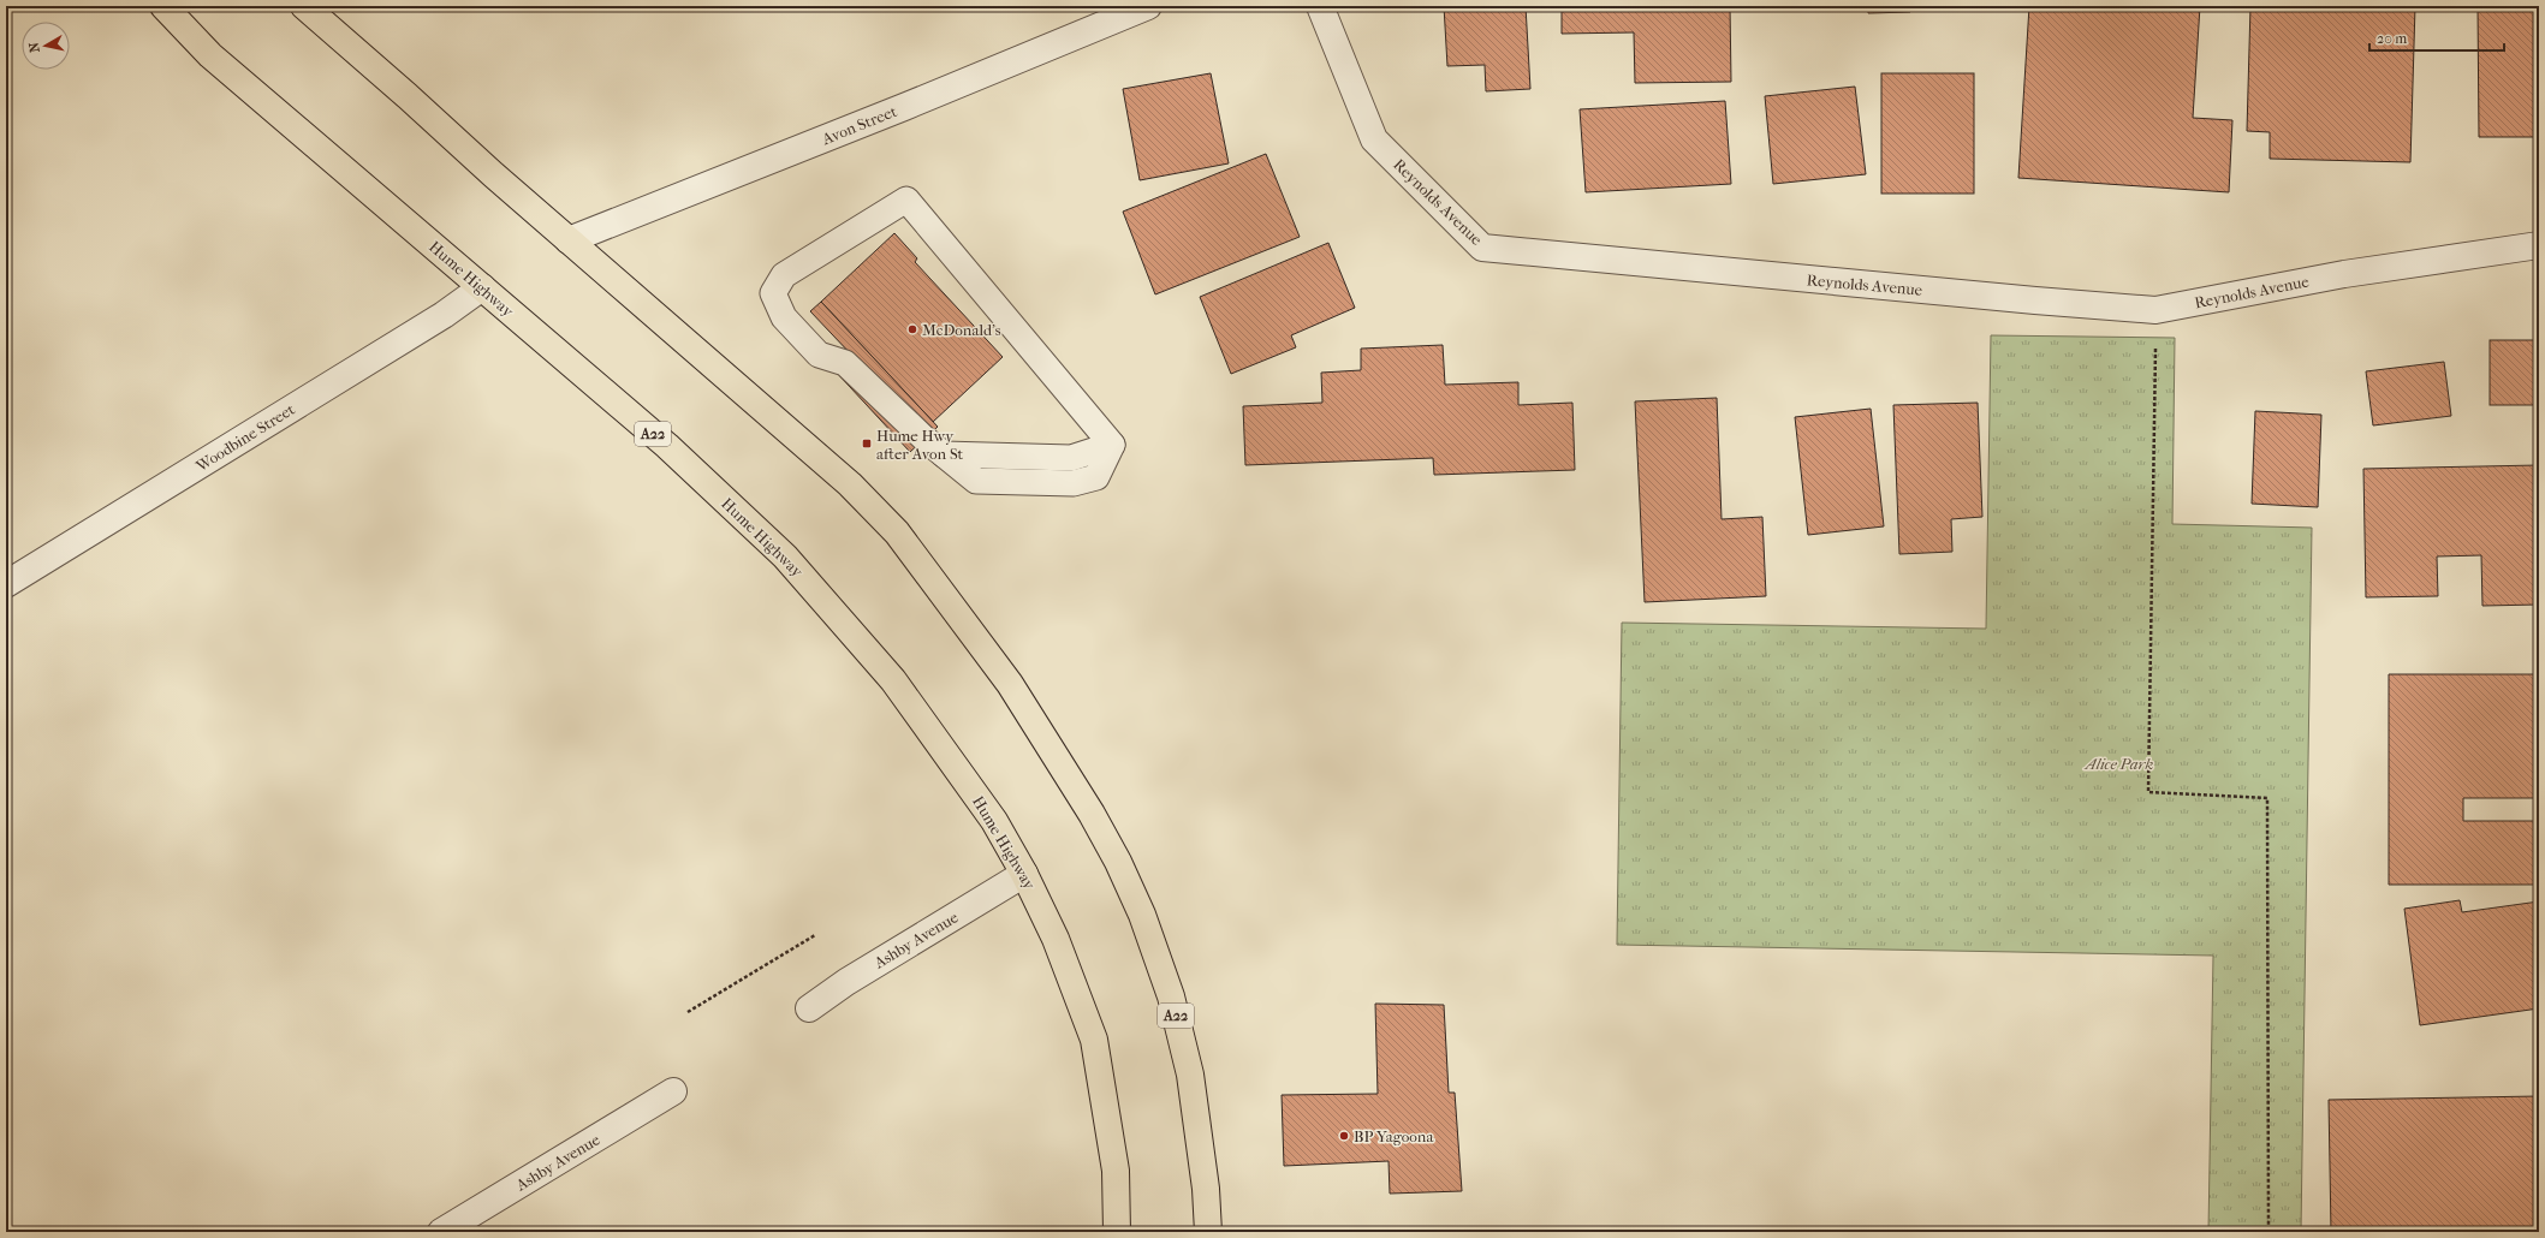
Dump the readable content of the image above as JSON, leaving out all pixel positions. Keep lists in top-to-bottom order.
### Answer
{
  "streets": {
    "highway": ["Hume Highway", "A22"],
    "street": [
      "Avon Street",
      "Reynolds Avenue",
      "Woodbine Street",
      "Ashby Avenue"
    ]
  },
  "crossings": [
    ["Avon Street", "A22"],
    ["Hume Highway", "Woodbine Street"],
    ["Hume Highway", "Ashby Avenue"]
  ],
  "parks": ["Alice Park"],
  "places": {
    "other": ["McDonald's", "BP Yagoona"],
    "transit": ["Hume Hwy after Avon St"]
  },
  "scale_bar": "20 m",
  "north": "left"
}
